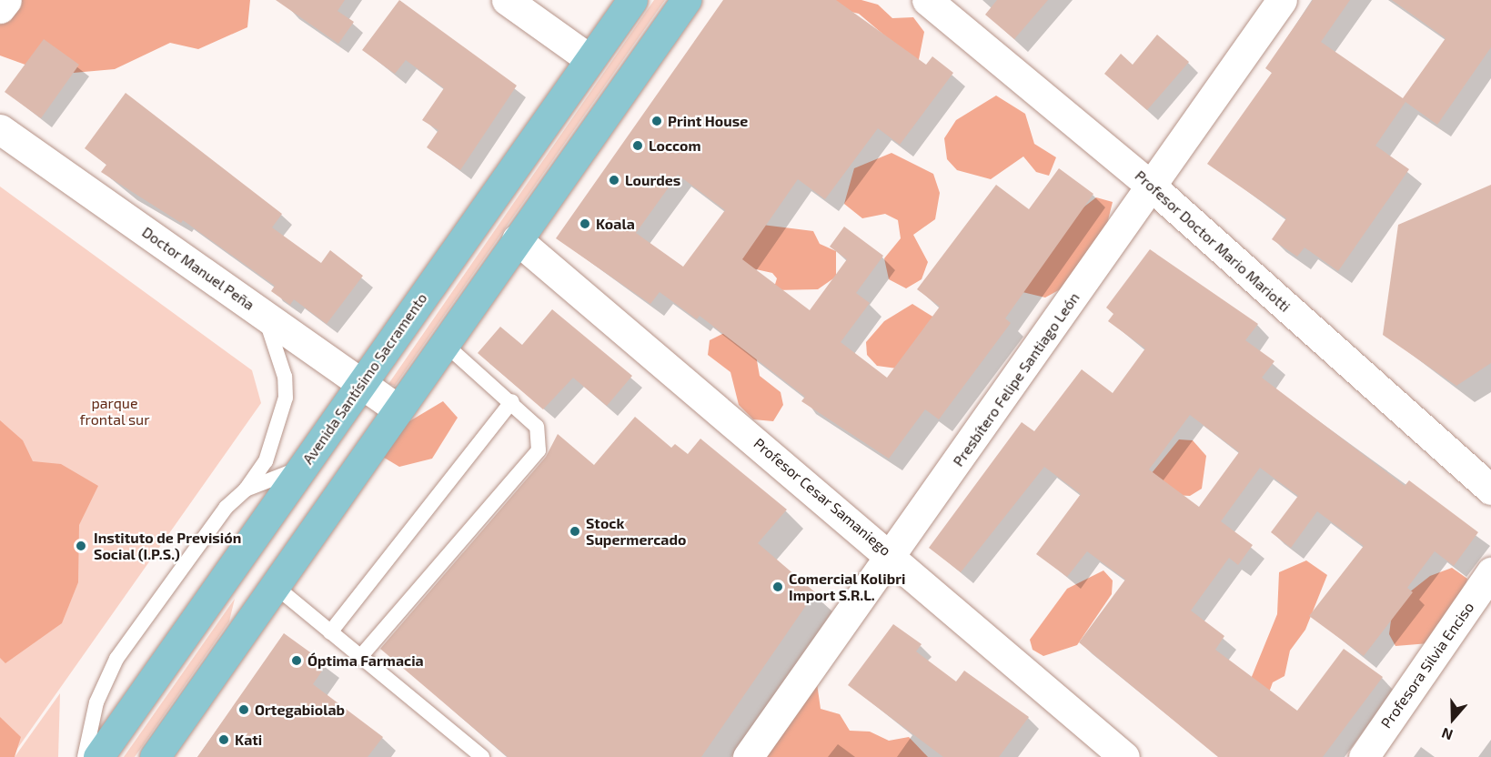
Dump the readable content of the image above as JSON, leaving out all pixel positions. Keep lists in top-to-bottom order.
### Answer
{
  "streets": {
    "main road": ["Avenida Santísimo Sacramento"],
    "street": [
      "Profesor Doctor Mario Mariotti",
      "Doctor Manuel Peña",
      "Presbítero Felipe Santiago León",
      "Profesor Cesar Samaniego",
      "Profesora Silvia Enciso"
    ]
  },
  "crossings": [
    ["Profesor Doctor Mario Mariotti", "Presbítero Felipe Santiago León"],
    ["Doctor Manuel Peña", "Avenida Santísimo Sacramento"],
    ["Presbítero Felipe Santiago León", "Profesor Cesar Samaniego"]
  ],
  "parks": ["parque frontal sur"],
  "places": [
    "Print House",
    "Loccom",
    "Lourdes",
    "Koala",
    "Stock Supermercado",
    "Instituto de Previsión Social (I.P.S.)",
    "Comercial Kolibri Import S.R.L.",
    "Óptima Farmacia",
    "Ortegabiolab",
    "Kati"
  ],
  "north": "bottom"
}
